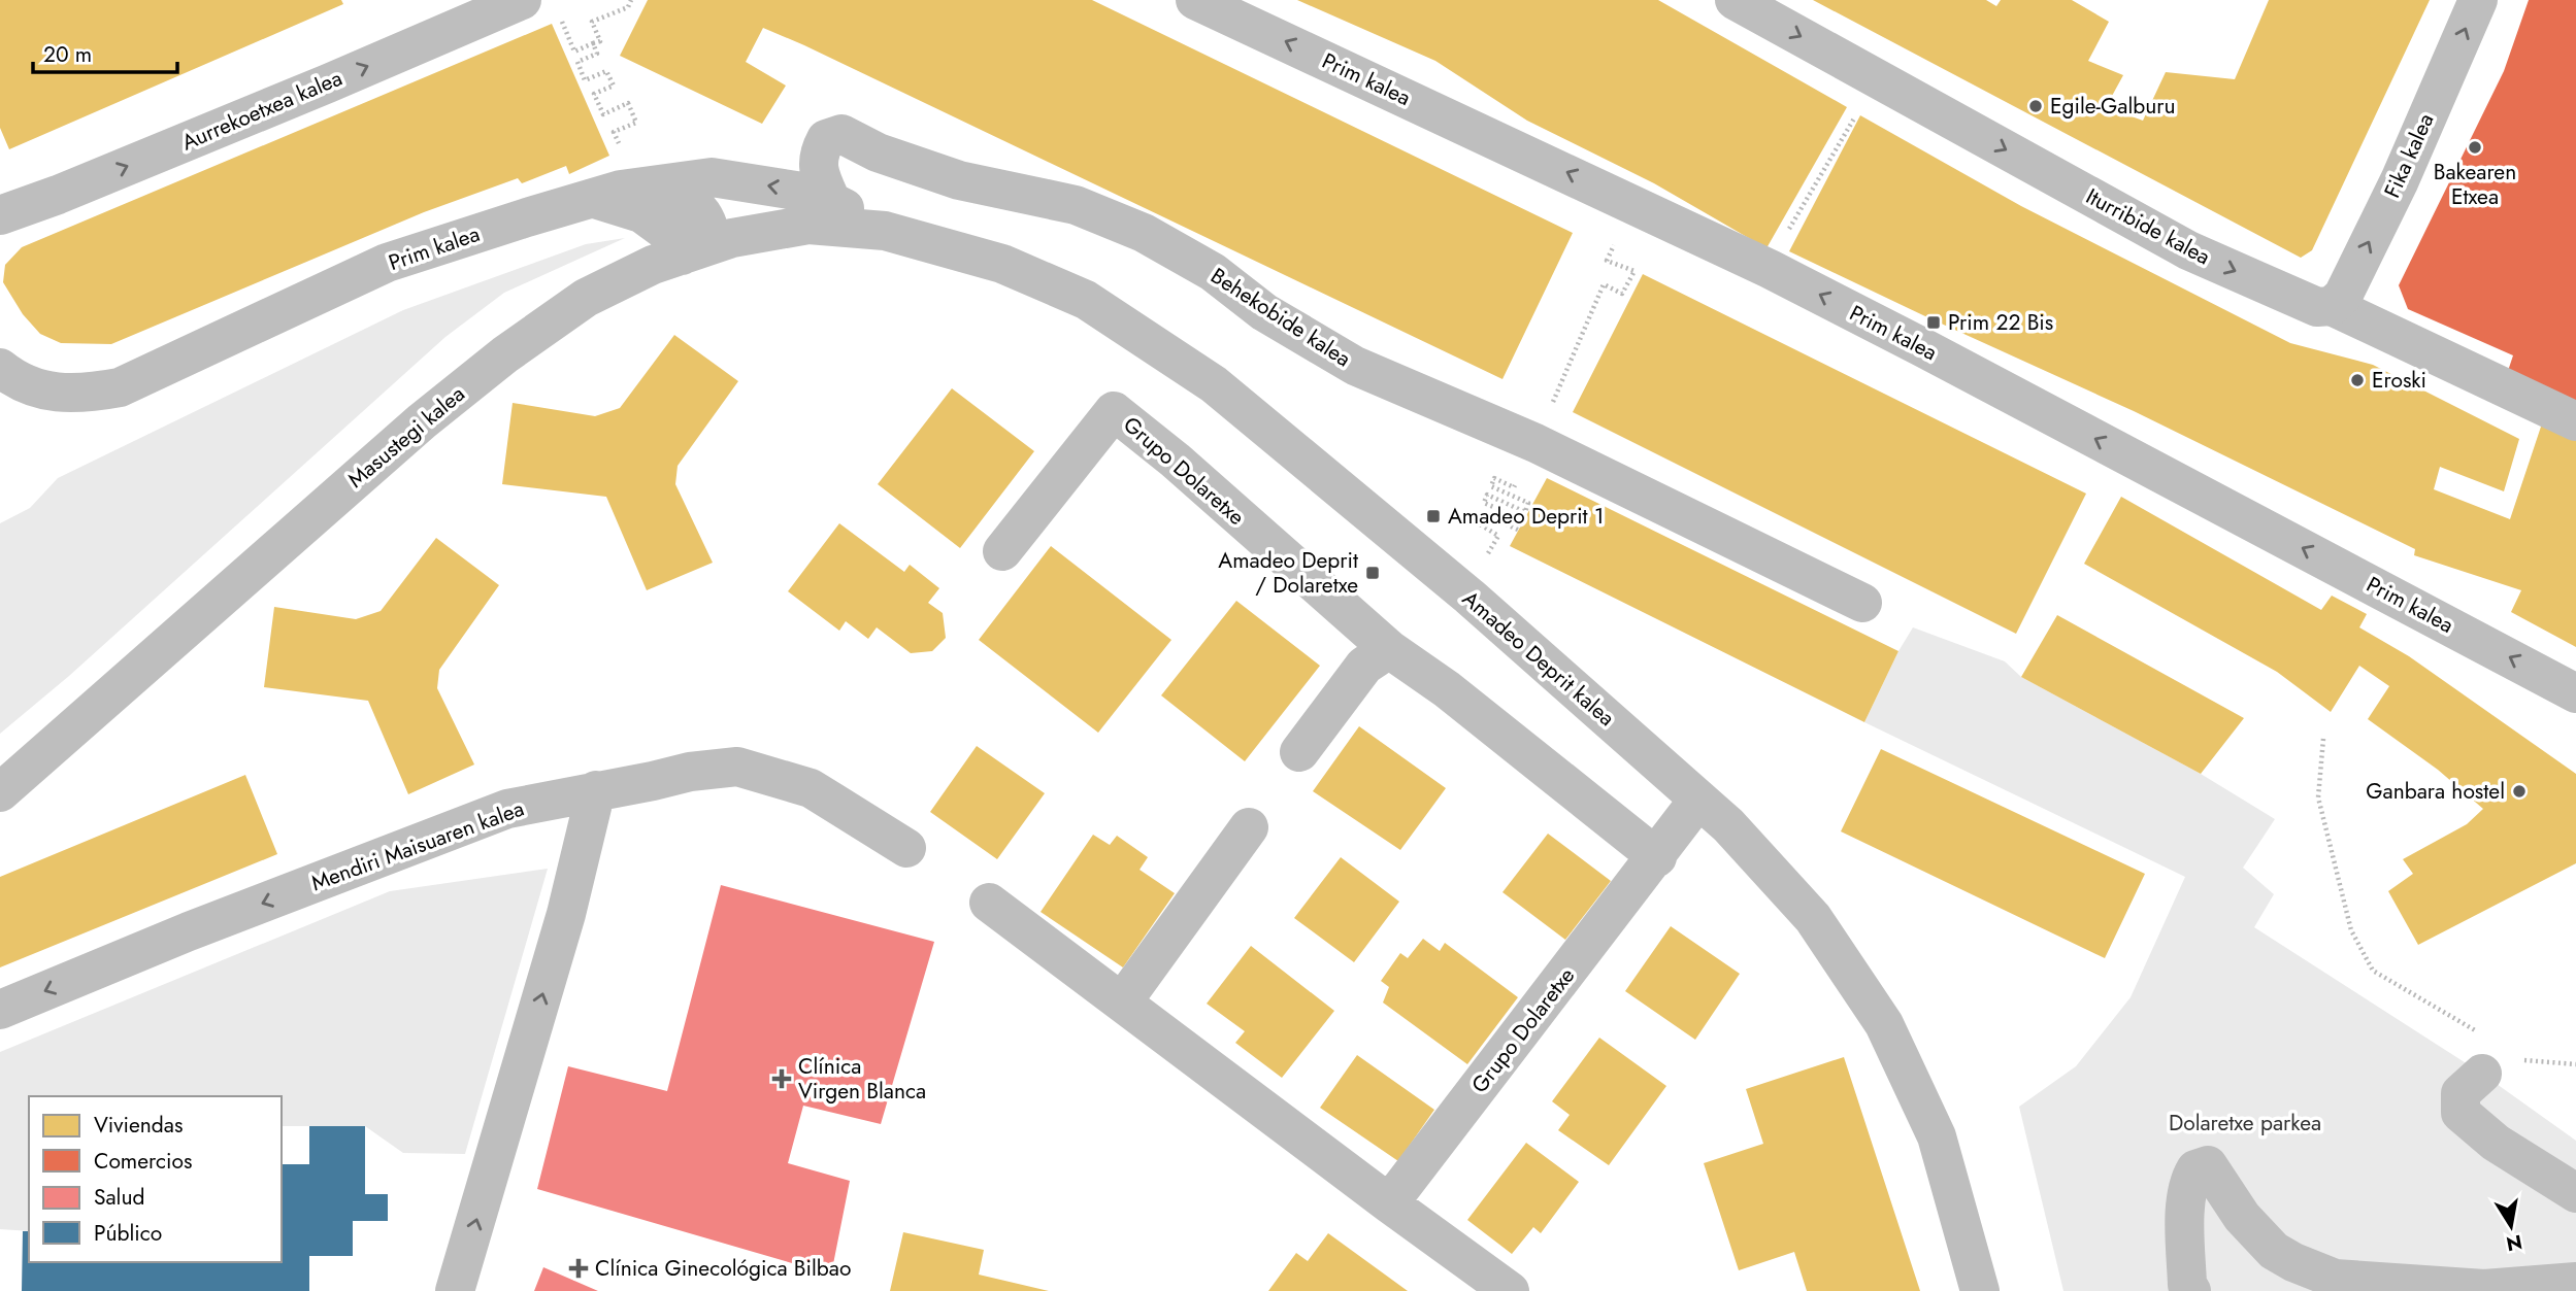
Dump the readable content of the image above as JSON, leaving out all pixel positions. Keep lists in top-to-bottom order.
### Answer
{
  "streets": {
    "street": [
      "Prim kalea",
      "Aurrekoetxea kalea",
      "Fika kalea",
      "Iturribide kalea",
      "Behekobide kalea",
      "Masustegi kalea",
      "Grupo Dolaretxe",
      "Amadeo Deprit kalea",
      "Mendiri Maisuaren kalea"
    ]
  },
  "crossings": [
    ["Prim kalea", "Behekobide kalea"],
    ["Prim kalea", "Masustegi kalea"],
    ["Prim kalea", "Amadeo Deprit kalea"],
    ["Fika kalea", "Iturribide kalea"],
    ["Masustegi kalea", "Amadeo Deprit kalea"],
    ["Grupo Dolaretxe", "Amadeo Deprit kalea"]
  ],
  "one_way": [
    "Prim kalea",
    "Aurrekoetxea kalea",
    "Fika kalea",
    "Iturribide kalea",
    "Mendiri Maisuaren kalea"
  ],
  "parks": ["Dolaretxe parkea"],
  "places": {
    "other": [
      "Egile-Galburu",
      "Bakearen Etxea",
      "Eroski",
      "Ganbara hostel"
    ],
    "transit": ["Prim 22 Bis", "Amadeo Deprit 1", "Amadeo Deprit / Dolaretxe"],
    "health": ["Clínica Virgen Blanca", "Clínica Ginecológica Bilbao"]
  },
  "legend": [
    "Viviendas",
    "Comercios",
    "Salud",
    "Público"
  ],
  "scale_bar": "20 m",
  "north": "bottom"
}
